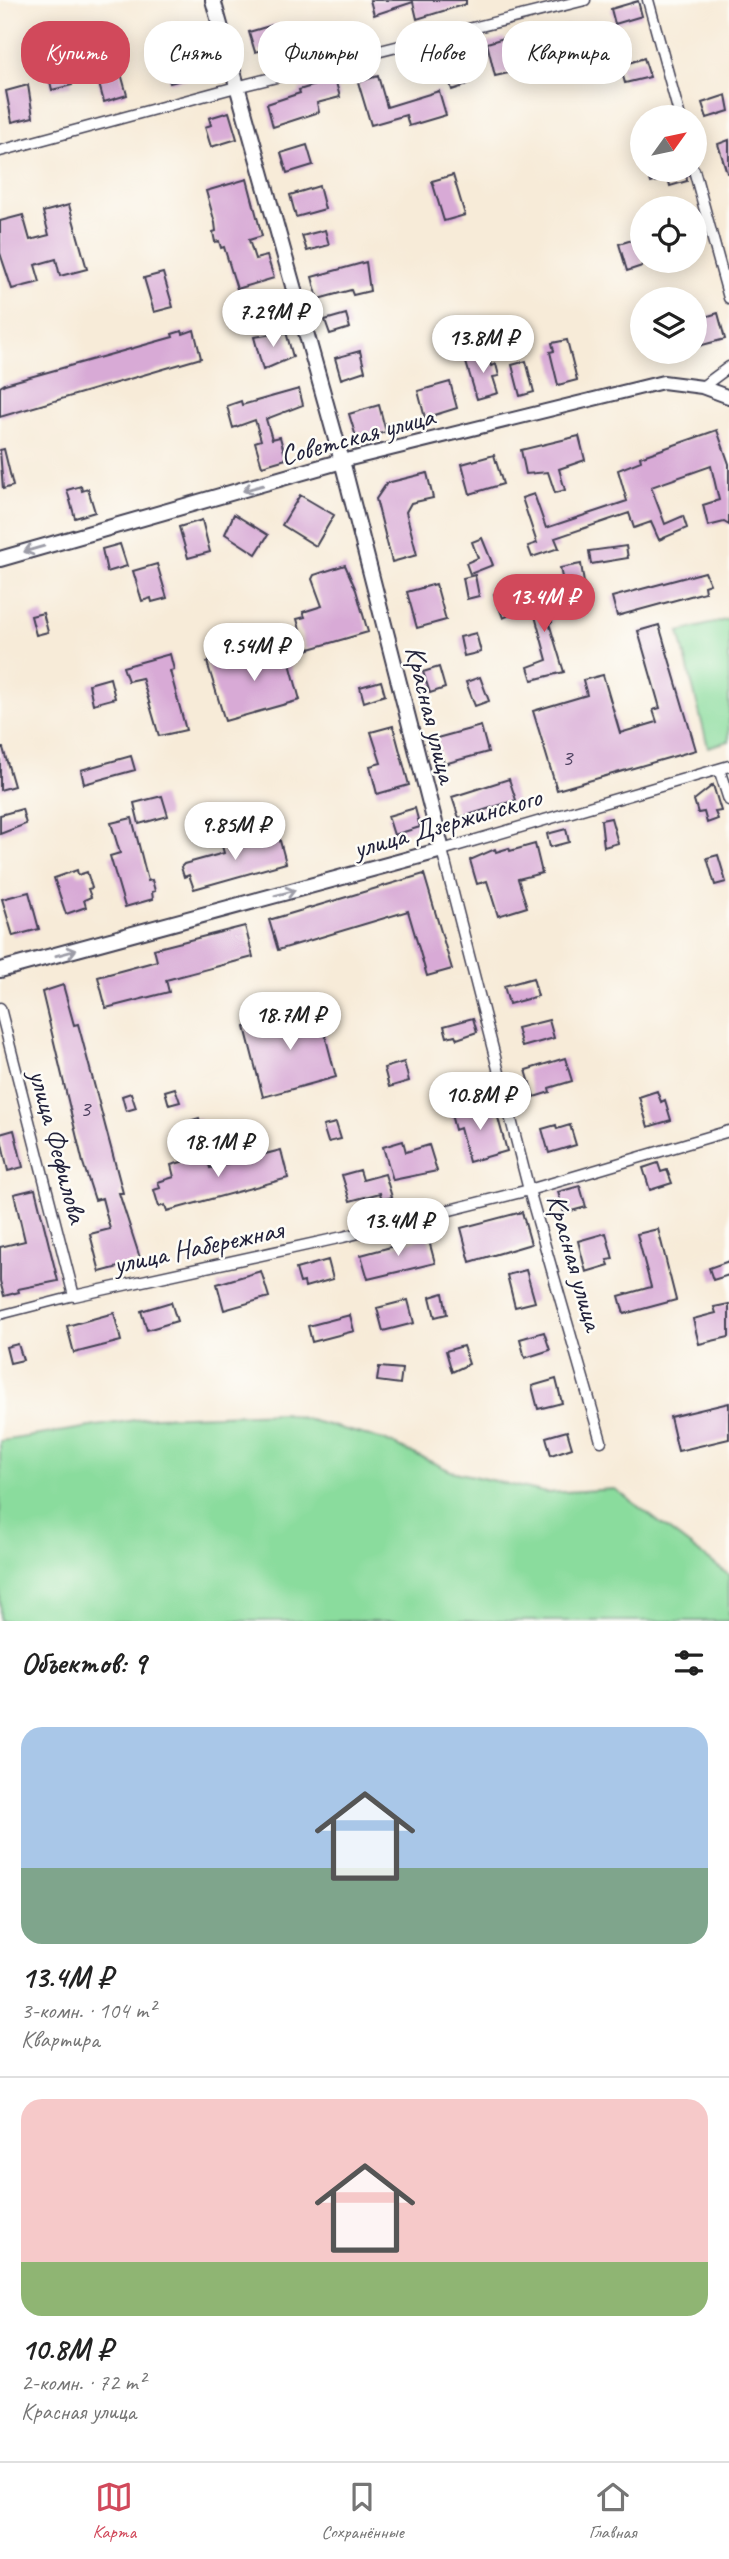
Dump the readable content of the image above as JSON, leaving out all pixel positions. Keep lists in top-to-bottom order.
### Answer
{
  "streets": {
    "main road": ["Советская улица", "Красная улица", "улица Дзержинского"],
    "street": ["улица Фефилова", "улица Набережная"]
  },
  "crossings": [
    ["Советская улица", "Красная улица"],
    ["Красная улица", "улица Дзержинского"],
    ["Красная улица", "улица Набережная"],
    ["улица Фефилова", "улица Набережная"]
  ],
  "one_way": ["Советская улица", "улица Дзержинского"],
  "house_numbers": ["3", "3"],
  "north": "top right",
  "page": {
    "chip": [
      "Купить",
      "Снять",
      "Фильтры",
      "Новое",
      "Квартира"
    ],
    "price": [
      "7.29M ₽",
      "13.8M ₽",
      "13.4M ₽",
      "9.54M ₽",
      "9.85M ₽",
      "18.7M ₽",
      "10.8M ₽",
      "18.1M ₽",
      "13.4M ₽"
    ],
    "heading": "Объектов: 9",
    "list": [
      {
        "name": "13.4M ₽",
        "note": "3-комн. · 104 m² · Квартира"
      },
      {
        "name": "10.8M ₽",
        "note": "2-комн. · 72 m² · Красная улица"
      }
    ],
    "tabs": ["Карта", "Сохранённые", "Главная"]
  }
}
